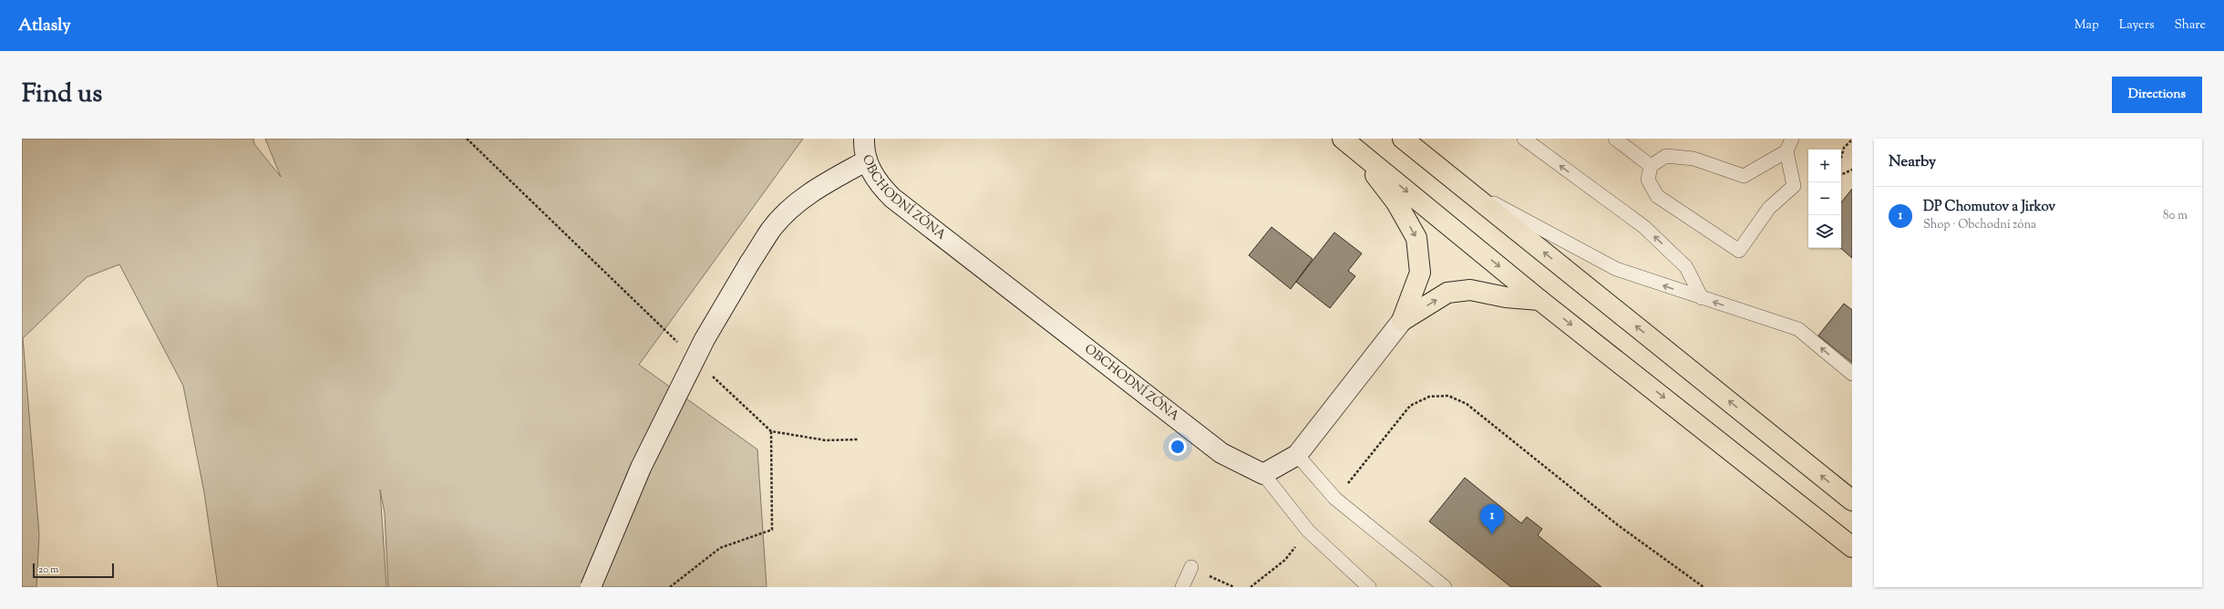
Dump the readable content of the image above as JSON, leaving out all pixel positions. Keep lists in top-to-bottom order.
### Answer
{
  "streets": {
    "street": ["OBCHODNÍ ZÓNA"]
  },
  "scale_bar": "20 m",
  "page": {
    "header": "Atlasly",
    "nav": ["Map", "Layers", "Share"],
    "title": "Find us",
    "buttons": "Directions",
    "heading": "Nearby",
    "map_buttons": ["+", "−"],
    "list": [
      {
        "mark": "1",
        "name": "DP Chomutov a Jirkov",
        "note": "Shop · Obchodní zóna",
        "value": "80 m"
      }
    ],
    "pins": "1",
    "scale": "20 m"
  }
}
